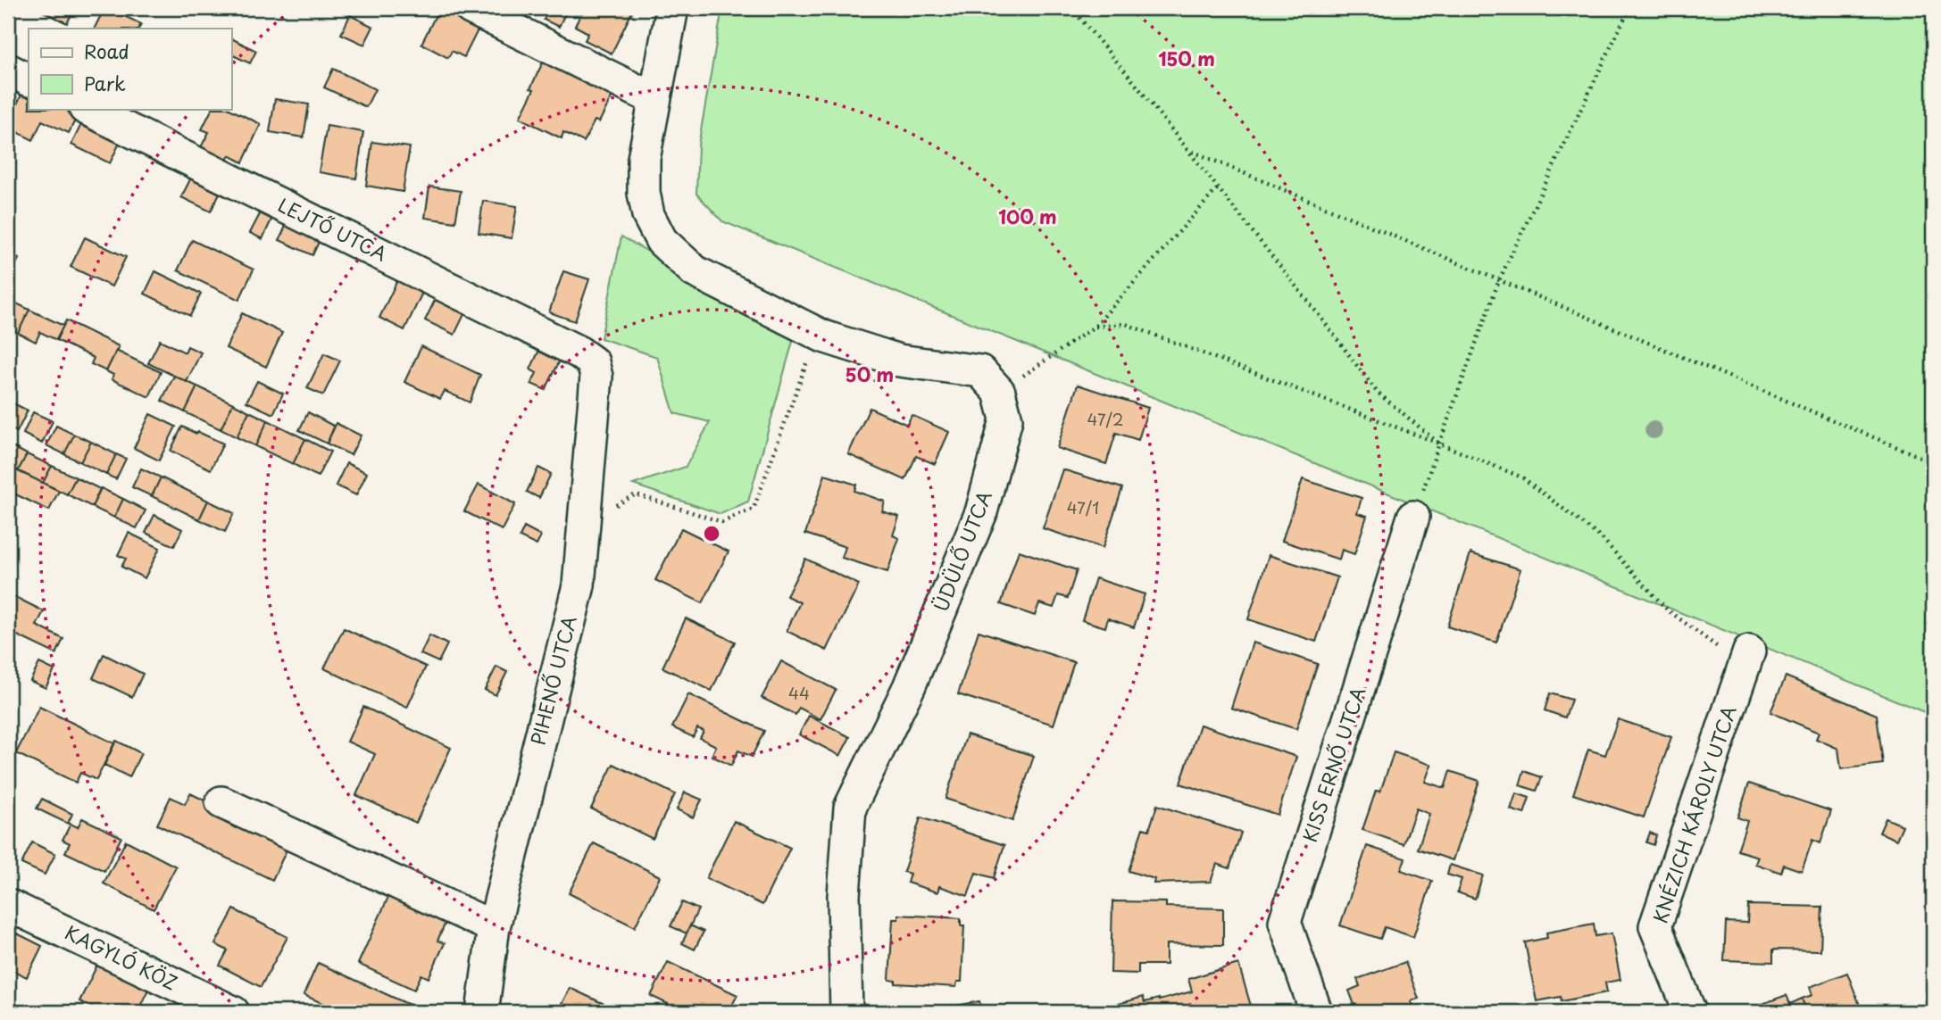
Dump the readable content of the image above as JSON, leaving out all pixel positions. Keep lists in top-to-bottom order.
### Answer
{
  "streets": {
    "street": [
      "LEJTŐ UTCA",
      "ÜDÜLŐ UTCA",
      "PIHENŐ UTCA",
      "KISS ERNŐ UTCA",
      "KNÉZICH KÁROLY UTCA",
      "KAGYLÓ KÖZ"
    ]
  },
  "crossings": [
    ["LEJTŐ UTCA", "PIHENŐ UTCA"]
  ],
  "house_numbers": ["47/2", "47/1", "44"],
  "legend": ["Road", "Park"],
  "rings": ["150 m", "100 m", "50 m"]
}
